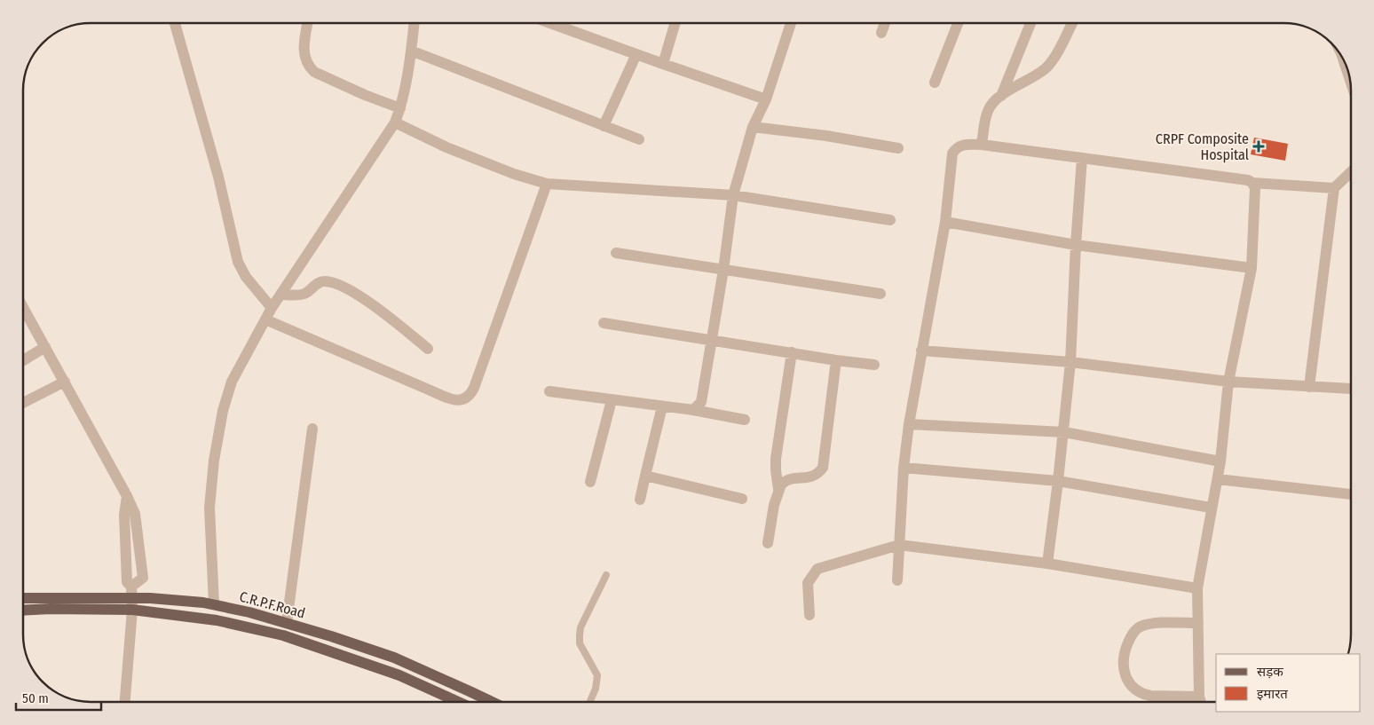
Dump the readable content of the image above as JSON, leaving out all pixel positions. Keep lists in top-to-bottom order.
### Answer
{
  "streets": {
    "main road": ["C.R.P.F.Road"]
  },
  "places": {
    "health": ["CRPF Composite Hospital"]
  },
  "legend": ["सड़क", "इमारत"],
  "scale_bar": "50 m"
}
